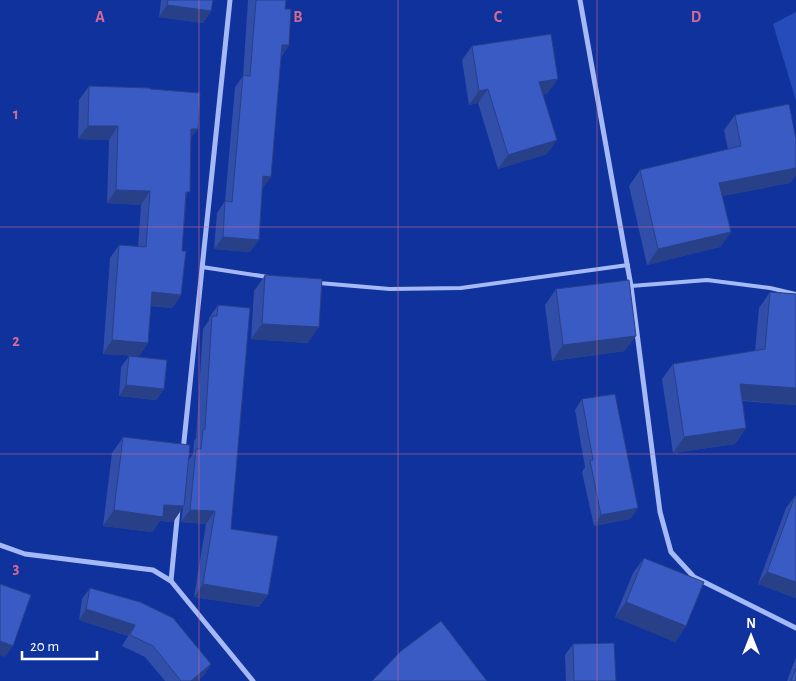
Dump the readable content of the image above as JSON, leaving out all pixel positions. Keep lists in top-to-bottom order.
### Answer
{
  "scale_bar": "20 m",
  "north": "top",
  "grid": {
    "columns": [
      "A",
      "B",
      "C",
      "D"
    ],
    "rows": ["1", "2", "3"]
  }
}
